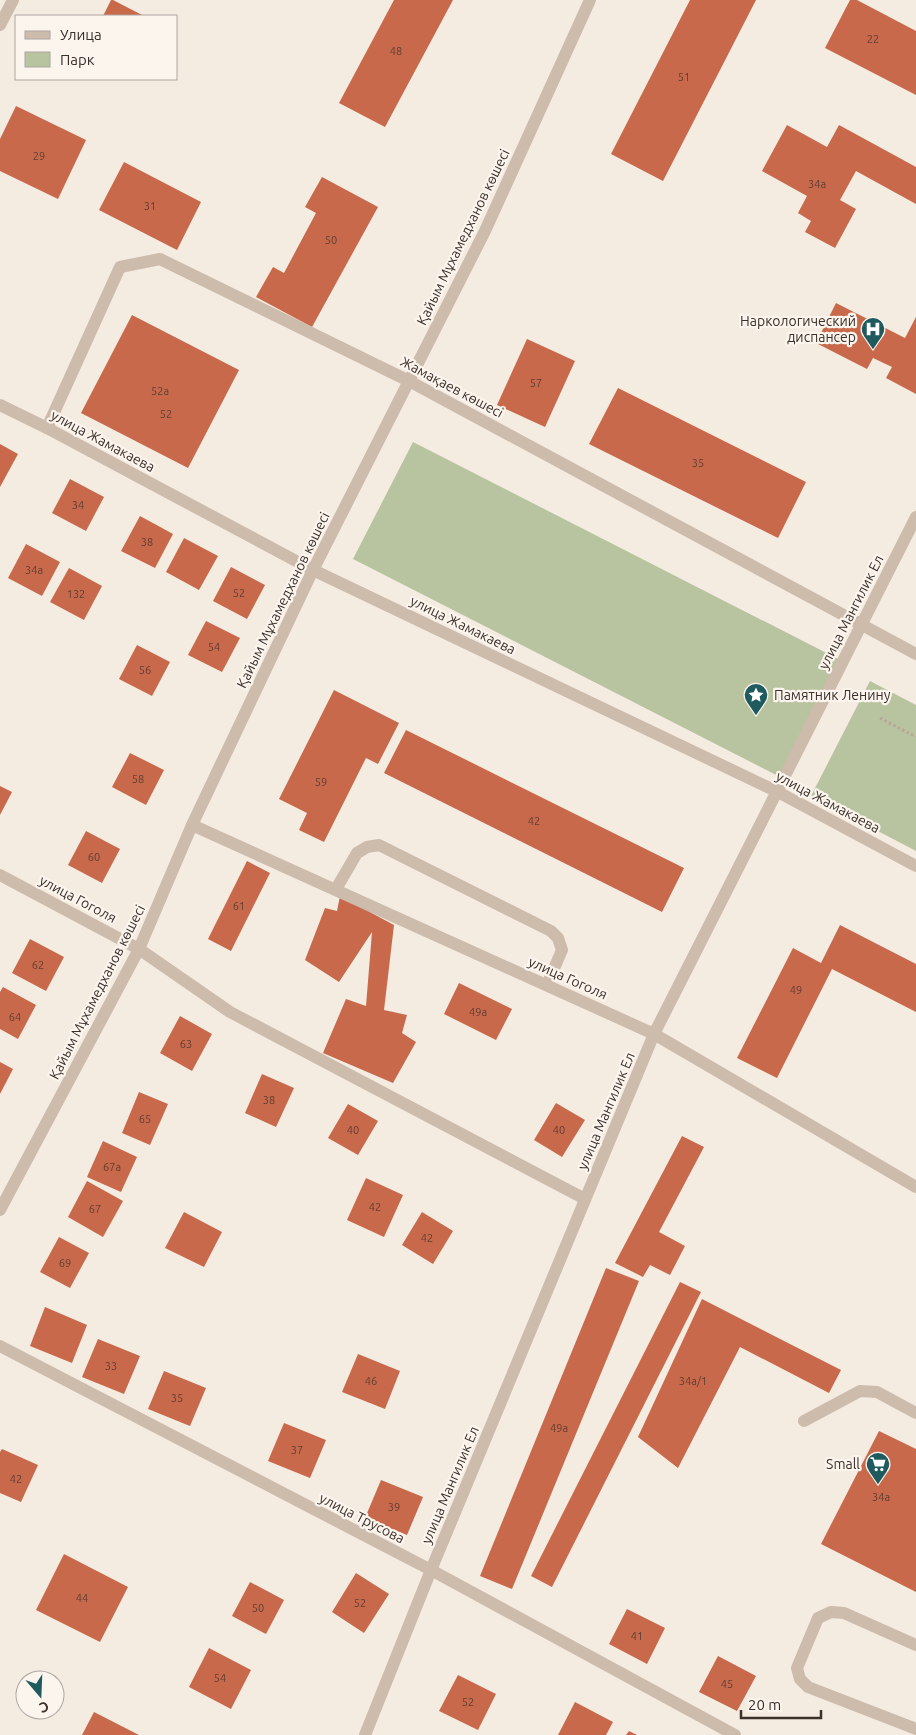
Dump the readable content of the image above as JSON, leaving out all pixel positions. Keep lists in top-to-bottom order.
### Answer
{
  "streets": {
    "street": [
      "Қайым Мұхамедханов көшесі",
      "Жамақаев көшесі",
      "улица Жамакаева",
      "улица Мангилик Ел",
      "улица Гоголя",
      "улица Трусова"
    ]
  },
  "crossings": [
    ["Қайым Мұхамедханов көшесі", "Жамақаев көшесі"],
    ["Қайым Мұхамедханов көшесі", "улица Жамакаева"],
    ["Қайым Мұхамедханов көшесі", "улица Гоголя"],
    ["Жамақаев көшесі", "улица Жамакаева"],
    ["Жамақаев көшесі", "улица Мангилик Ел"],
    ["улица Жамакаева", "улица Мангилик Ел"],
    ["улица Мангилик Ел", "улица Гоголя"],
    ["улица Мангилик Ел", "улица Трусова"]
  ],
  "places": {
    "hospital": ["Наркологический диспансер"],
    "place": ["Памятник Ленину"],
    "supermarket": ["Small"]
  },
  "house_numbers": [
    "22",
    "48",
    "51",
    "29",
    "34а",
    "31",
    "50",
    "57",
    "52а",
    "52",
    "35",
    "34",
    "38",
    "34а",
    "52",
    "132",
    "54",
    "56",
    "58",
    "59",
    "42",
    "60",
    "61",
    "62",
    "49",
    "49а",
    "64",
    "63",
    "38",
    "65",
    "40",
    "40",
    "67а",
    "42",
    "67",
    "42",
    "69",
    "33",
    "46",
    "34а/1",
    "35",
    "49а",
    "37",
    "42",
    "34а",
    "39",
    "44",
    "52",
    "50",
    "41",
    "54",
    "45",
    "52"
  ],
  "legend": ["Улица", "Парк"],
  "scale_bar": "20 m",
  "north": "bottom"
}
